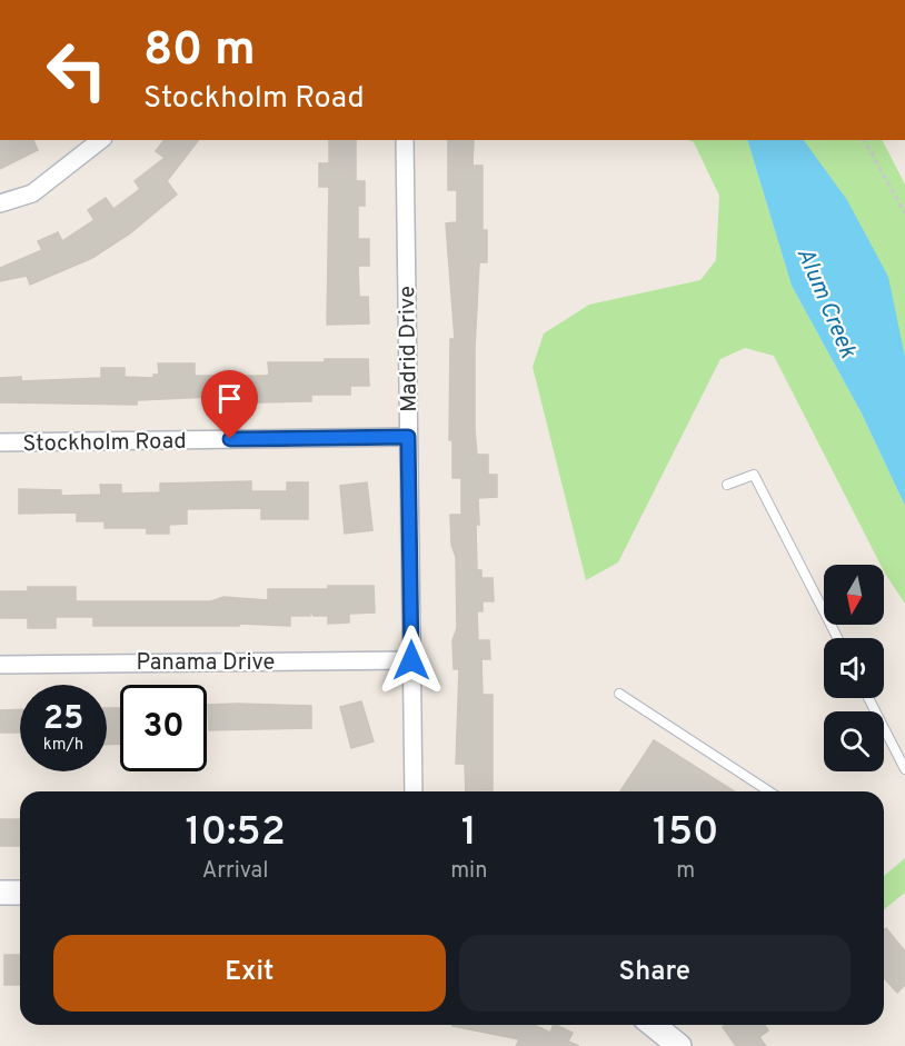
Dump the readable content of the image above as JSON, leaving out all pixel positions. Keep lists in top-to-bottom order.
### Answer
{
  "streets": {
    "street": ["Madrid Drive", "Stockholm Road", "Panama Drive"]
  },
  "crossings": [
    ["Madrid Drive", "Stockholm Road"],
    ["Madrid Drive", "Panama Drive"]
  ],
  "water": ["Alum Creek"],
  "north": "bottom",
  "page": {
    "turn": ["80 m", "Stockholm Road"],
    "speed": "25 km/h",
    "limit": "30",
    "eta": [
      "10:52",
      "Arrival",
      "1",
      "min",
      "150",
      "m"
    ],
    "buttons": ["Exit", "Share"]
  }
}
